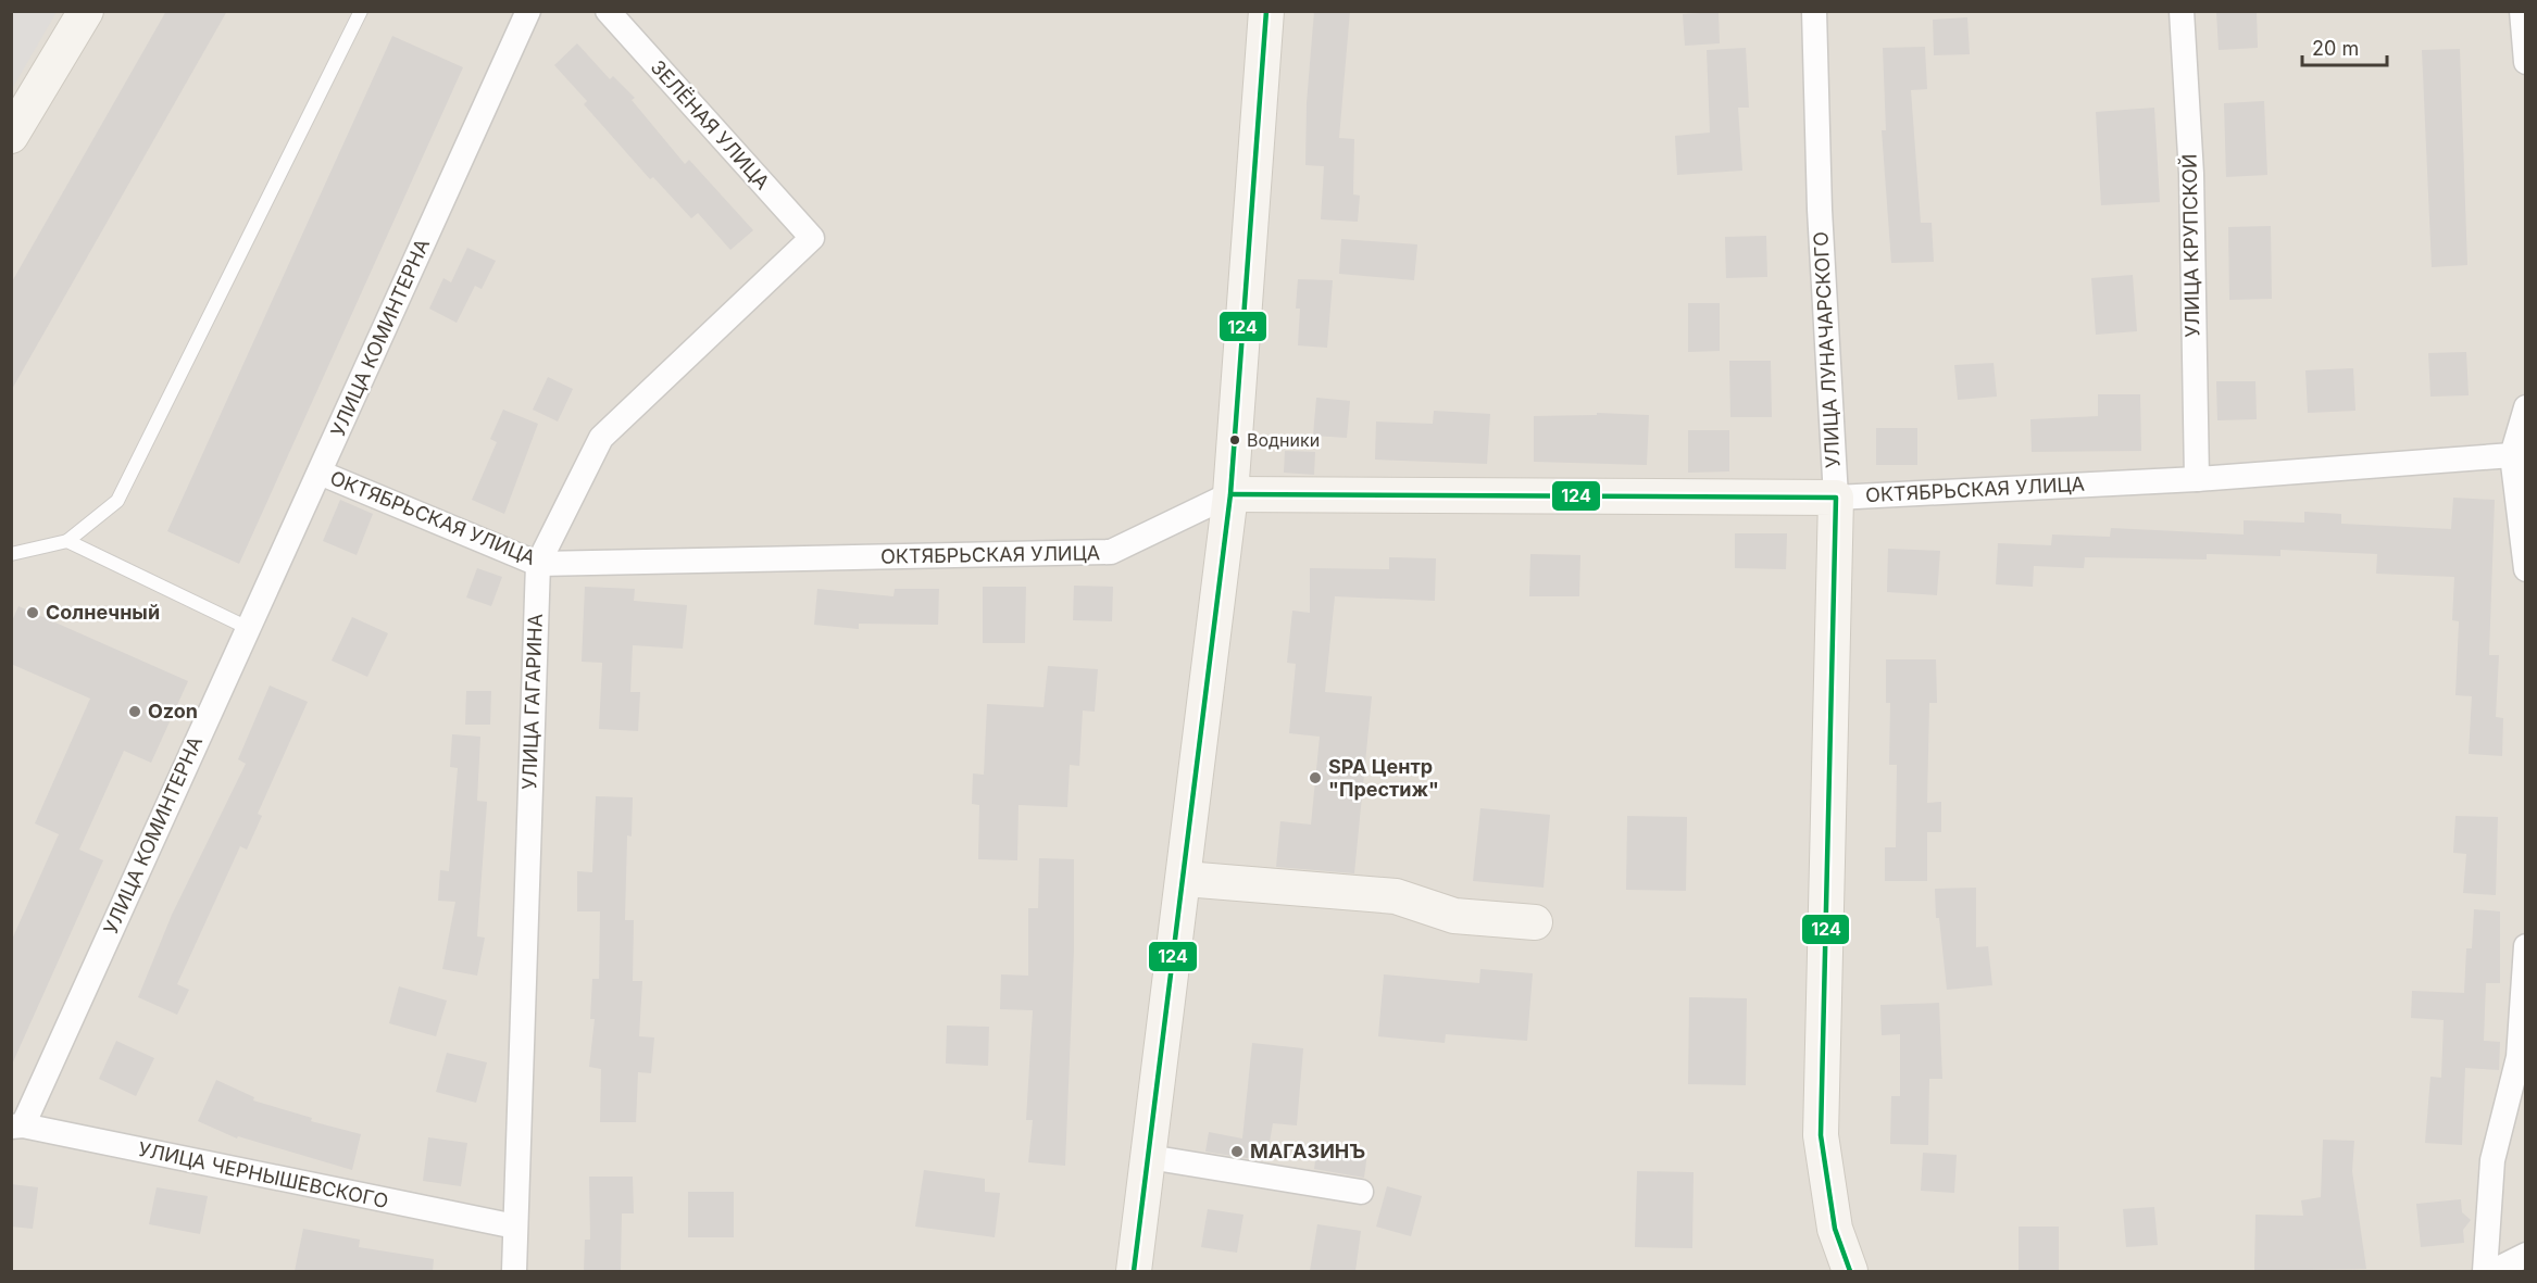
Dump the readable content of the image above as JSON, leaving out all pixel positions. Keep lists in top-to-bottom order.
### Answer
{
  "streets": {
    "main road": ["УЛИЦА ЛУНАЧАРСКОГО", "ОКТЯБРЬСКАЯ УЛИЦА"],
    "street": [
      "ЗЕЛЁНАЯ УЛИЦА",
      "УЛИЦА КРУПСКОЙ",
      "УЛИЦА КОМИНТЕРНА",
      "УЛИЦА ГАГАРИНА",
      "УЛИЦА ЧЕРНЫШЕВСКОГО"
    ]
  },
  "crossings": [
    ["ЗЕЛЁНАЯ УЛИЦА", "УЛИЦА ГАГАРИНА"],
    ["УЛИЦА КРУПСКОЙ", "ОКТЯБРЬСКАЯ УЛИЦА"],
    ["УЛИЦА КОМИНТЕРНА", "ОКТЯБРЬСКАЯ УЛИЦА"],
    ["УЛИЦА КОМИНТЕРНА", "УЛИЦА ЧЕРНЫШЕВСКОГО"],
    ["УЛИЦА ЛУНАЧАРСКОГО", "ОКТЯБРЬСКАЯ УЛИЦА"],
    ["ОКТЯБРЬСКАЯ УЛИЦА", "УЛИЦА ГАГАРИНА"],
    ["УЛИЦА ГАГАРИНА", "УЛИЦА ЧЕРНЫШЕВСКОГО"]
  ],
  "places": [
    "Водники",
    "Солнечный",
    "Ozon",
    "SPA Центр \"Престиж\"",
    "МАГАЗИНЪ"
  ],
  "lines": ["transit line 124"],
  "scale_bar": "20 m"
}
